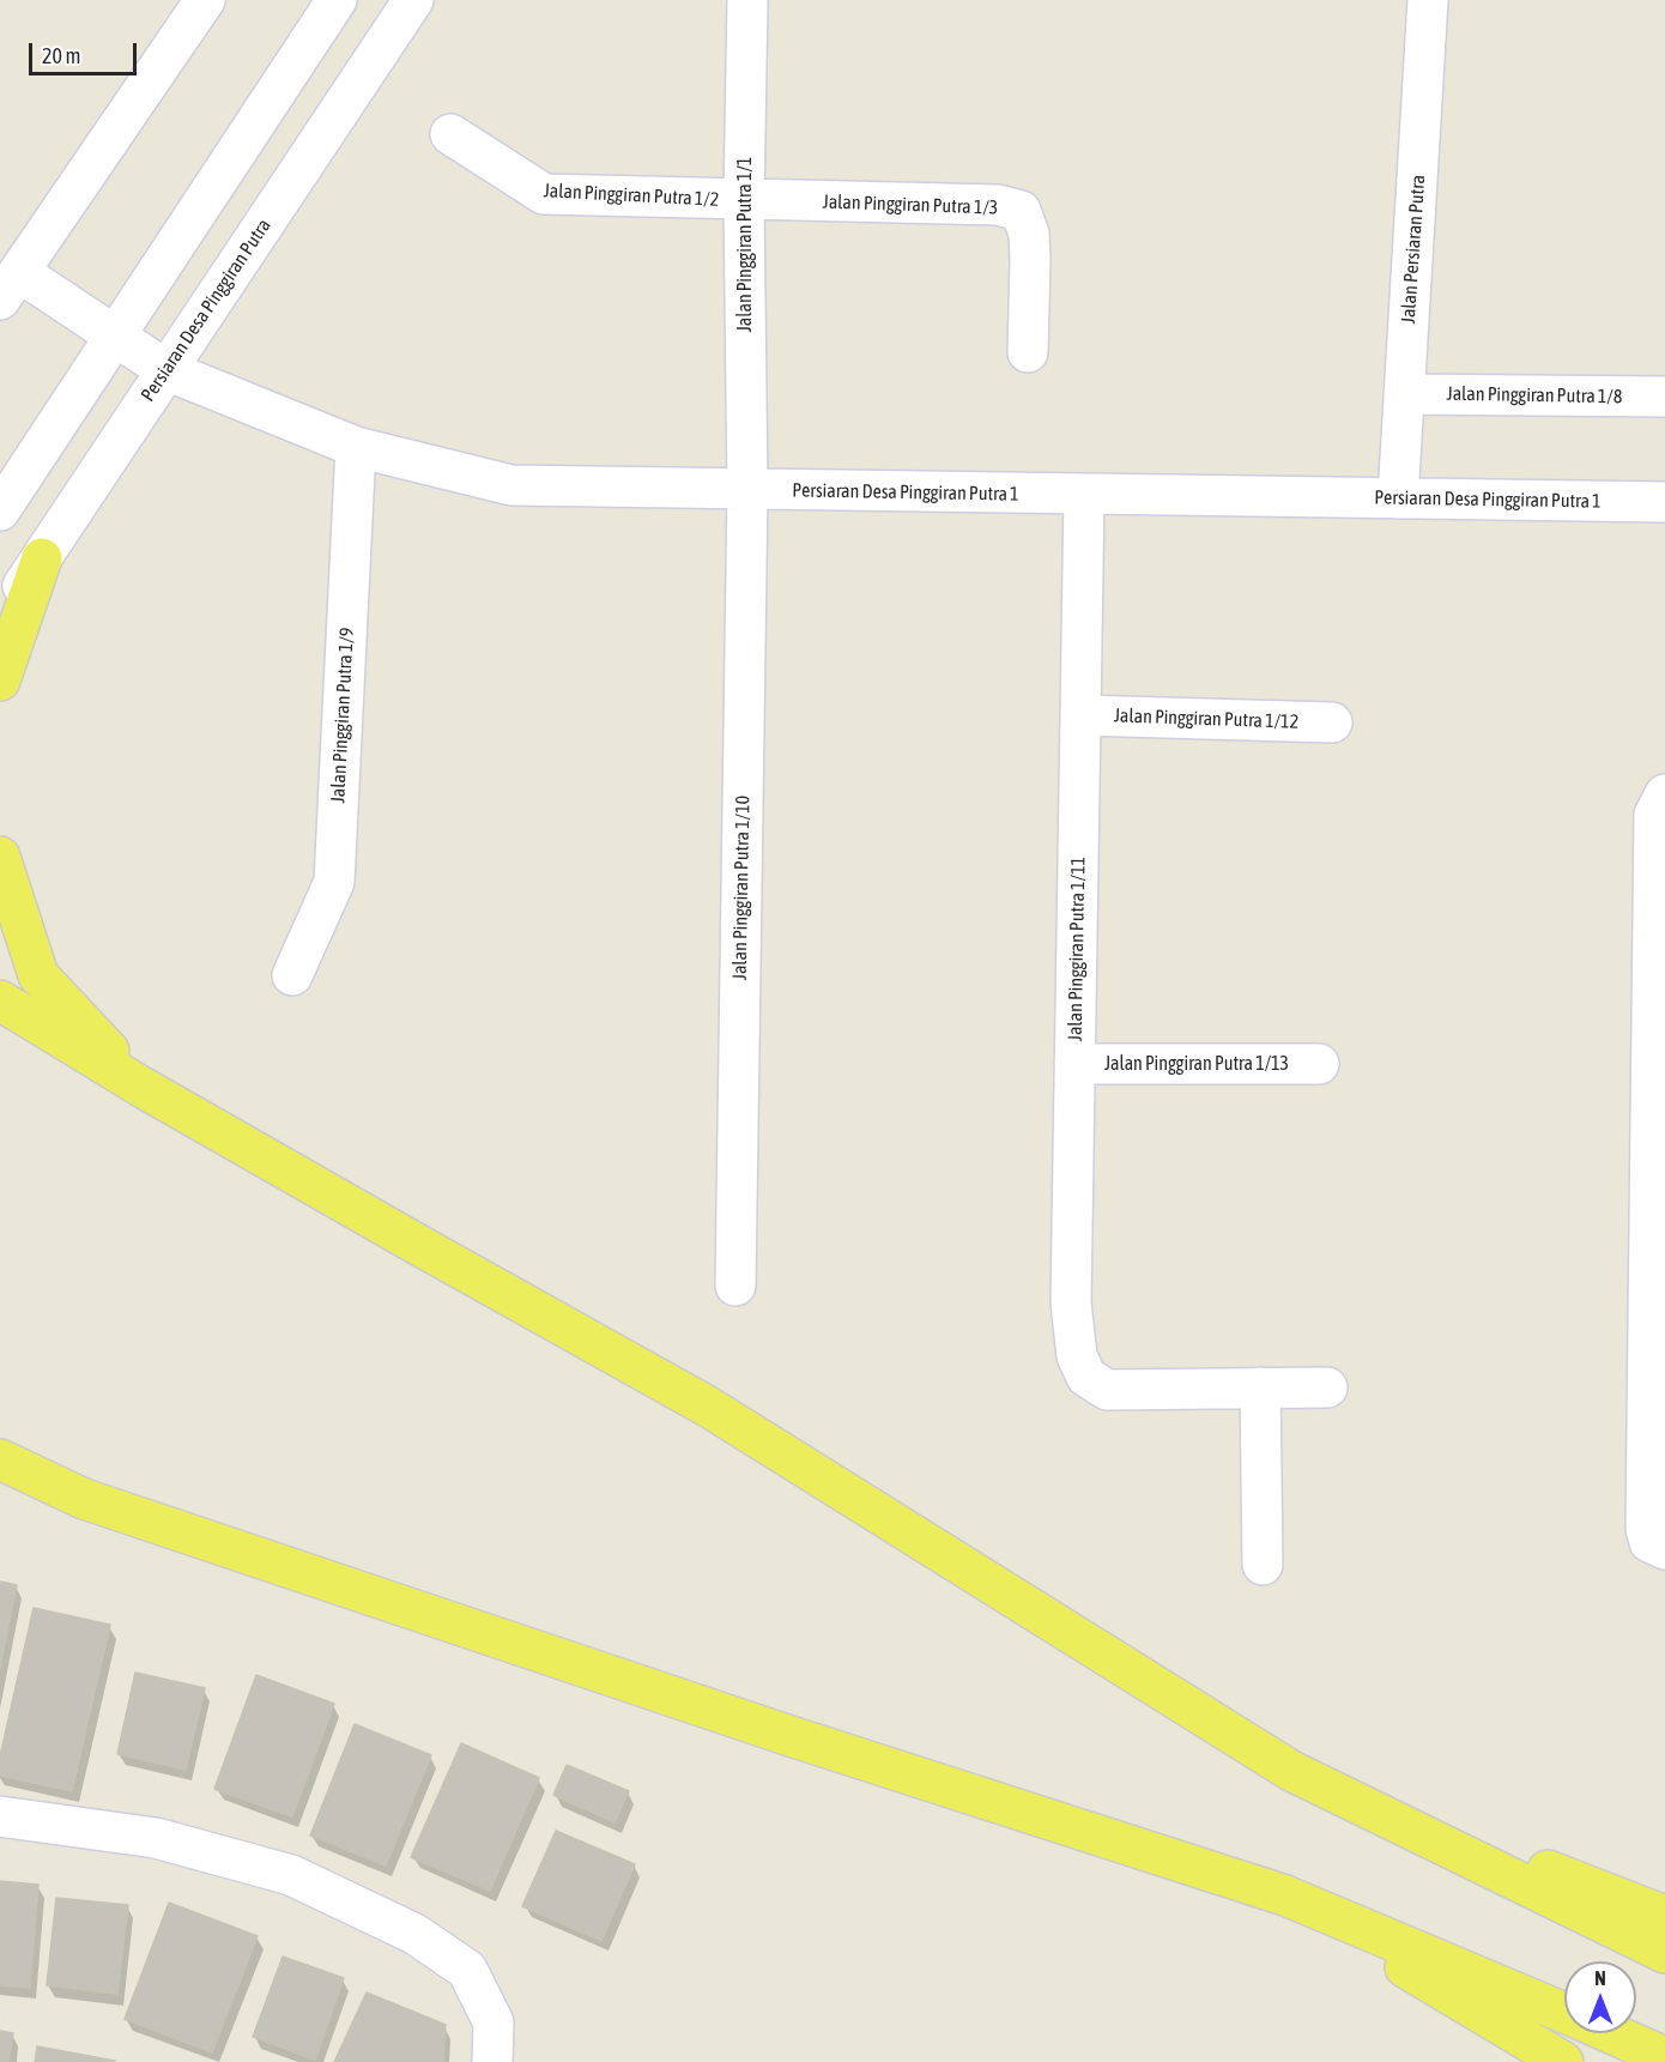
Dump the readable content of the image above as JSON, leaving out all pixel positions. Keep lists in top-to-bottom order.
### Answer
{
  "streets": {
    "street": [
      "Jalan Pinggiran Putra 1/2",
      "Jalan Pinggiran Putra 1/3",
      "Jalan Pinggiran Putra 1/1",
      "Jalan Persiaran Putra",
      "Persiaran Desa Pinggiran Putra",
      "Jalan Pinggiran Putra 1/8",
      "Persiaran Desa Pinggiran Putra 1",
      "Jalan Pinggiran Putra 1/9",
      "Jalan Pinggiran Putra 1/12",
      "Jalan Pinggiran Putra 1/10",
      "Jalan Pinggiran Putra 1/11",
      "Jalan Pinggiran Putra 1/13"
    ]
  },
  "crossings": [
    ["Jalan Pinggiran Putra 1/2", "Jalan Pinggiran Putra 1/3"],
    ["Jalan Pinggiran Putra 1/2", "Jalan Pinggiran Putra 1/1"],
    ["Jalan Pinggiran Putra 1/3", "Jalan Pinggiran Putra 1/1"],
    ["Jalan Pinggiran Putra 1/1", "Persiaran Desa Pinggiran Putra 1"],
    ["Jalan Pinggiran Putra 1/1", "Jalan Pinggiran Putra 1/10"],
    ["Jalan Persiaran Putra", "Jalan Pinggiran Putra 1/8"],
    ["Jalan Persiaran Putra", "Persiaran Desa Pinggiran Putra 1"],
    ["Persiaran Desa Pinggiran Putra", "Persiaran Desa Pinggiran Putra 1"],
    ["Persiaran Desa Pinggiran Putra 1", "Jalan Pinggiran Putra 1/9"],
    ["Persiaran Desa Pinggiran Putra 1", "Jalan Pinggiran Putra 1/10"],
    ["Persiaran Desa Pinggiran Putra 1", "Jalan Pinggiran Putra 1/11"],
    ["Jalan Pinggiran Putra 1/12", "Jalan Pinggiran Putra 1/11"],
    ["Jalan Pinggiran Putra 1/11", "Jalan Pinggiran Putra 1/13"]
  ],
  "scale_bar": "20 m",
  "north": "top"
}
